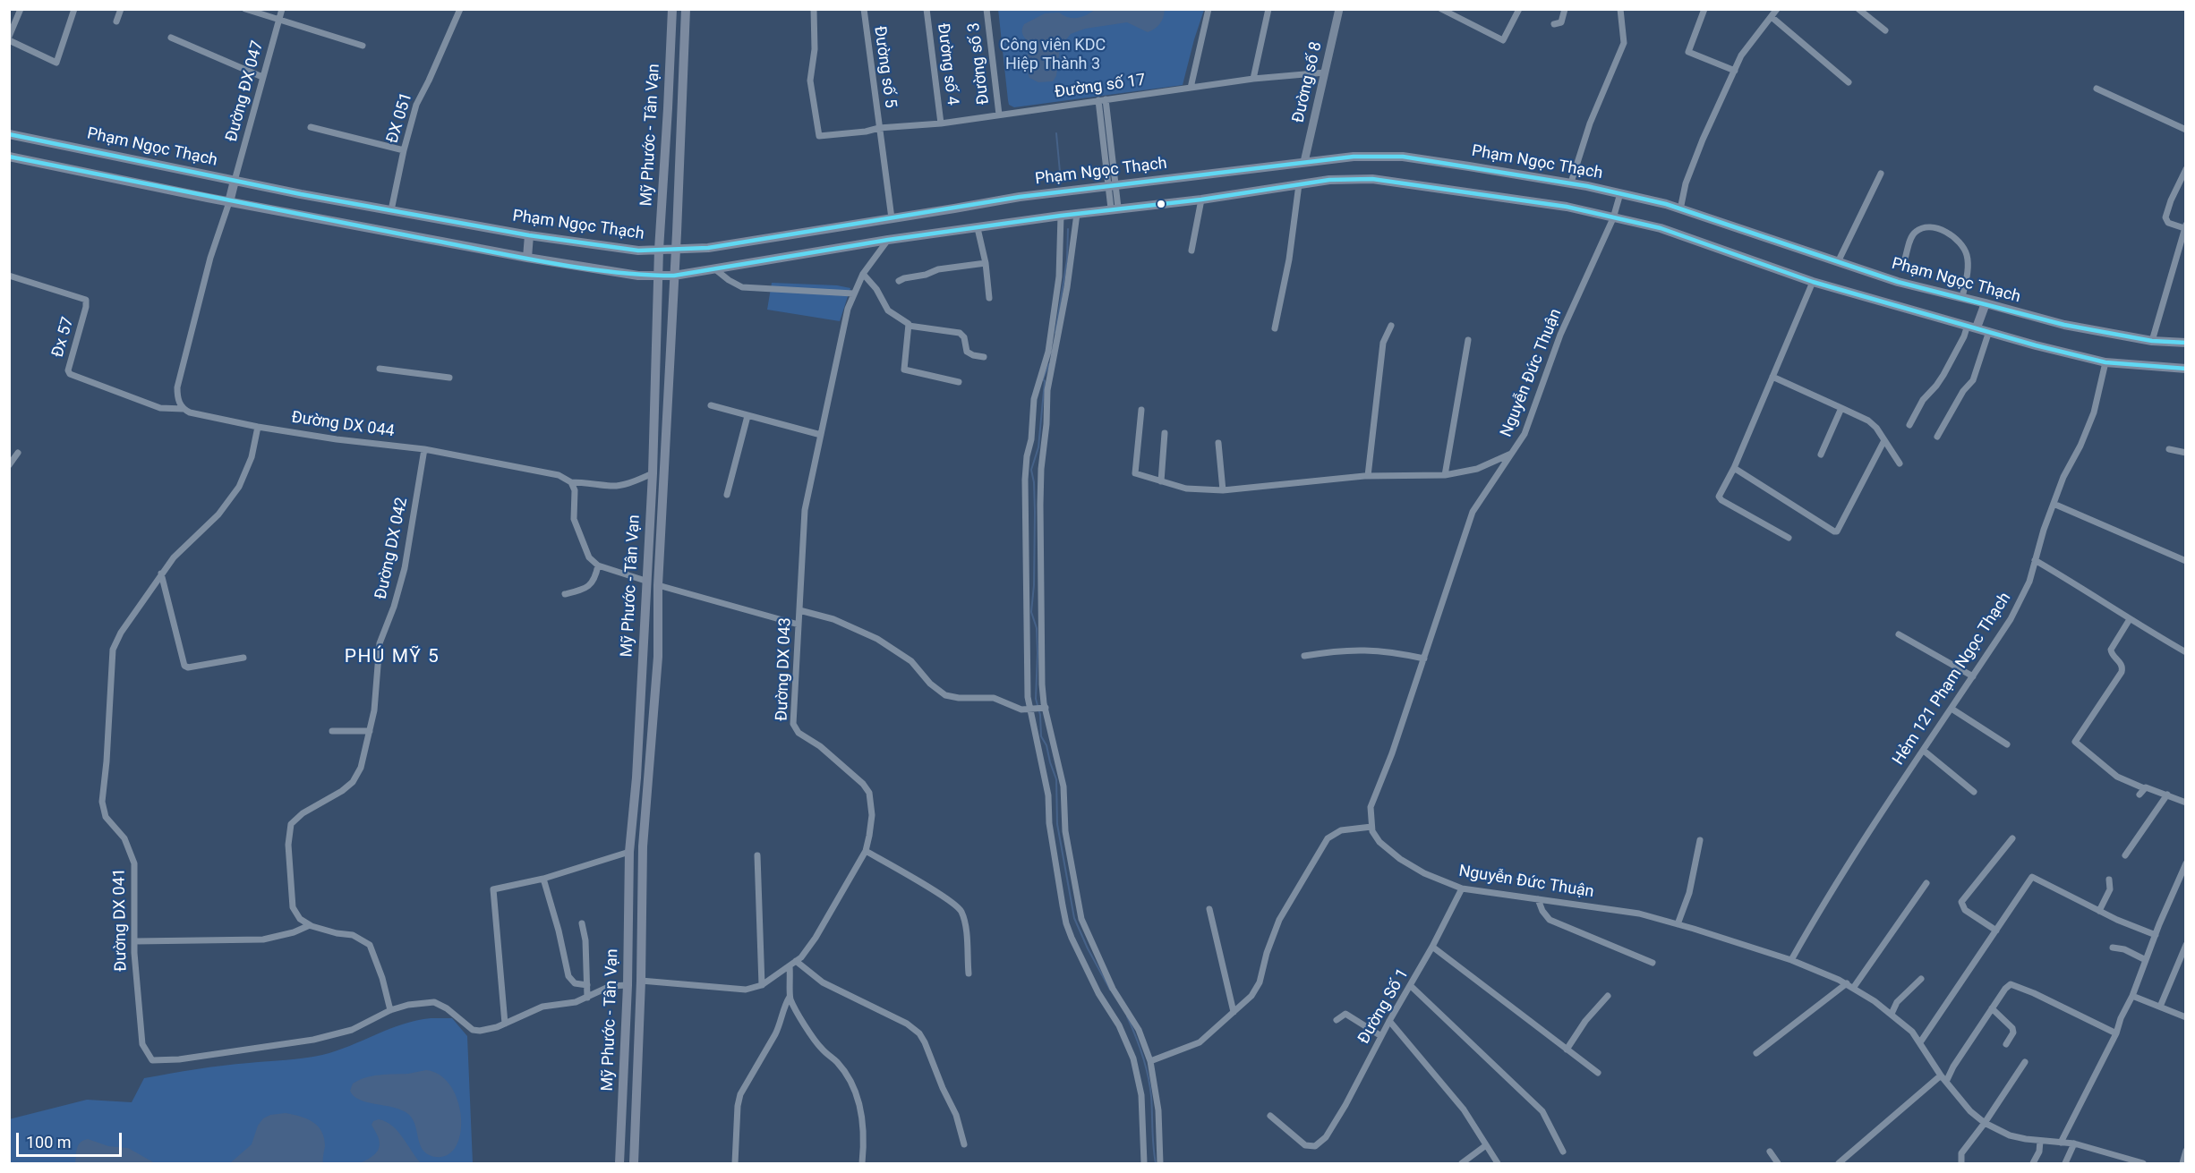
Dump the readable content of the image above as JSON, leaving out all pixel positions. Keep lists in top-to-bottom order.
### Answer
{
  "streets": {
    "main road": ["Mỹ Phước - Tân Vạn", "Phạm Ngọc Thạch"],
    "street": [
      "Đường số 3",
      "Đường số 4",
      "Đường số 5",
      "Đường số 8",
      "Đường số 17",
      "Đường ĐX 047",
      "ĐX 051",
      "Đx 57",
      "Nguyễn Đức Thuận",
      "Đường DX 044",
      "Đường DX 042",
      "Đường DX 043",
      "Hẻm 121 Phạm Ngọc Thạch",
      "Đường DX 041",
      "Đường Số 1"
    ]
  },
  "crossings": [
    ["Đường số 3", "Đường số 17"],
    ["Đường số 4", "Đường số 17"],
    ["Đường số 5", "Đường số 17"],
    ["Đường số 5", "Phạm Ngọc Thạch"],
    ["Đường số 8", "Đường số 17"],
    ["Đường số 8", "Phạm Ngọc Thạch"],
    ["Đường ĐX 047", "Phạm Ngọc Thạch"],
    ["ĐX 051", "Phạm Ngọc Thạch"],
    ["Mỹ Phước - Tân Vạn", "Phạm Ngọc Thạch"],
    ["Mỹ Phước - Tân Vạn", "Đường DX 044"],
    ["Mỹ Phước - Tân Vạn", "Đường DX 043"],
    ["Phạm Ngọc Thạch", "Nguyễn Đức Thuận"],
    ["Đx 57", "Đường DX 044"],
    ["Nguyễn Đức Thuận", "Hẻm 121 Phạm Ngọc Thạch"],
    ["Nguyễn Đức Thuận", "Đường Số 1"],
    ["Đường DX 044", "Đường DX 042"],
    ["Đường DX 044", "Đường DX 041"]
  ],
  "districts": ["PHÚ MỸ 5"],
  "parks": ["Công viên KDC Hiệp Thành 3"],
  "scale_bar": "100 m"
}
